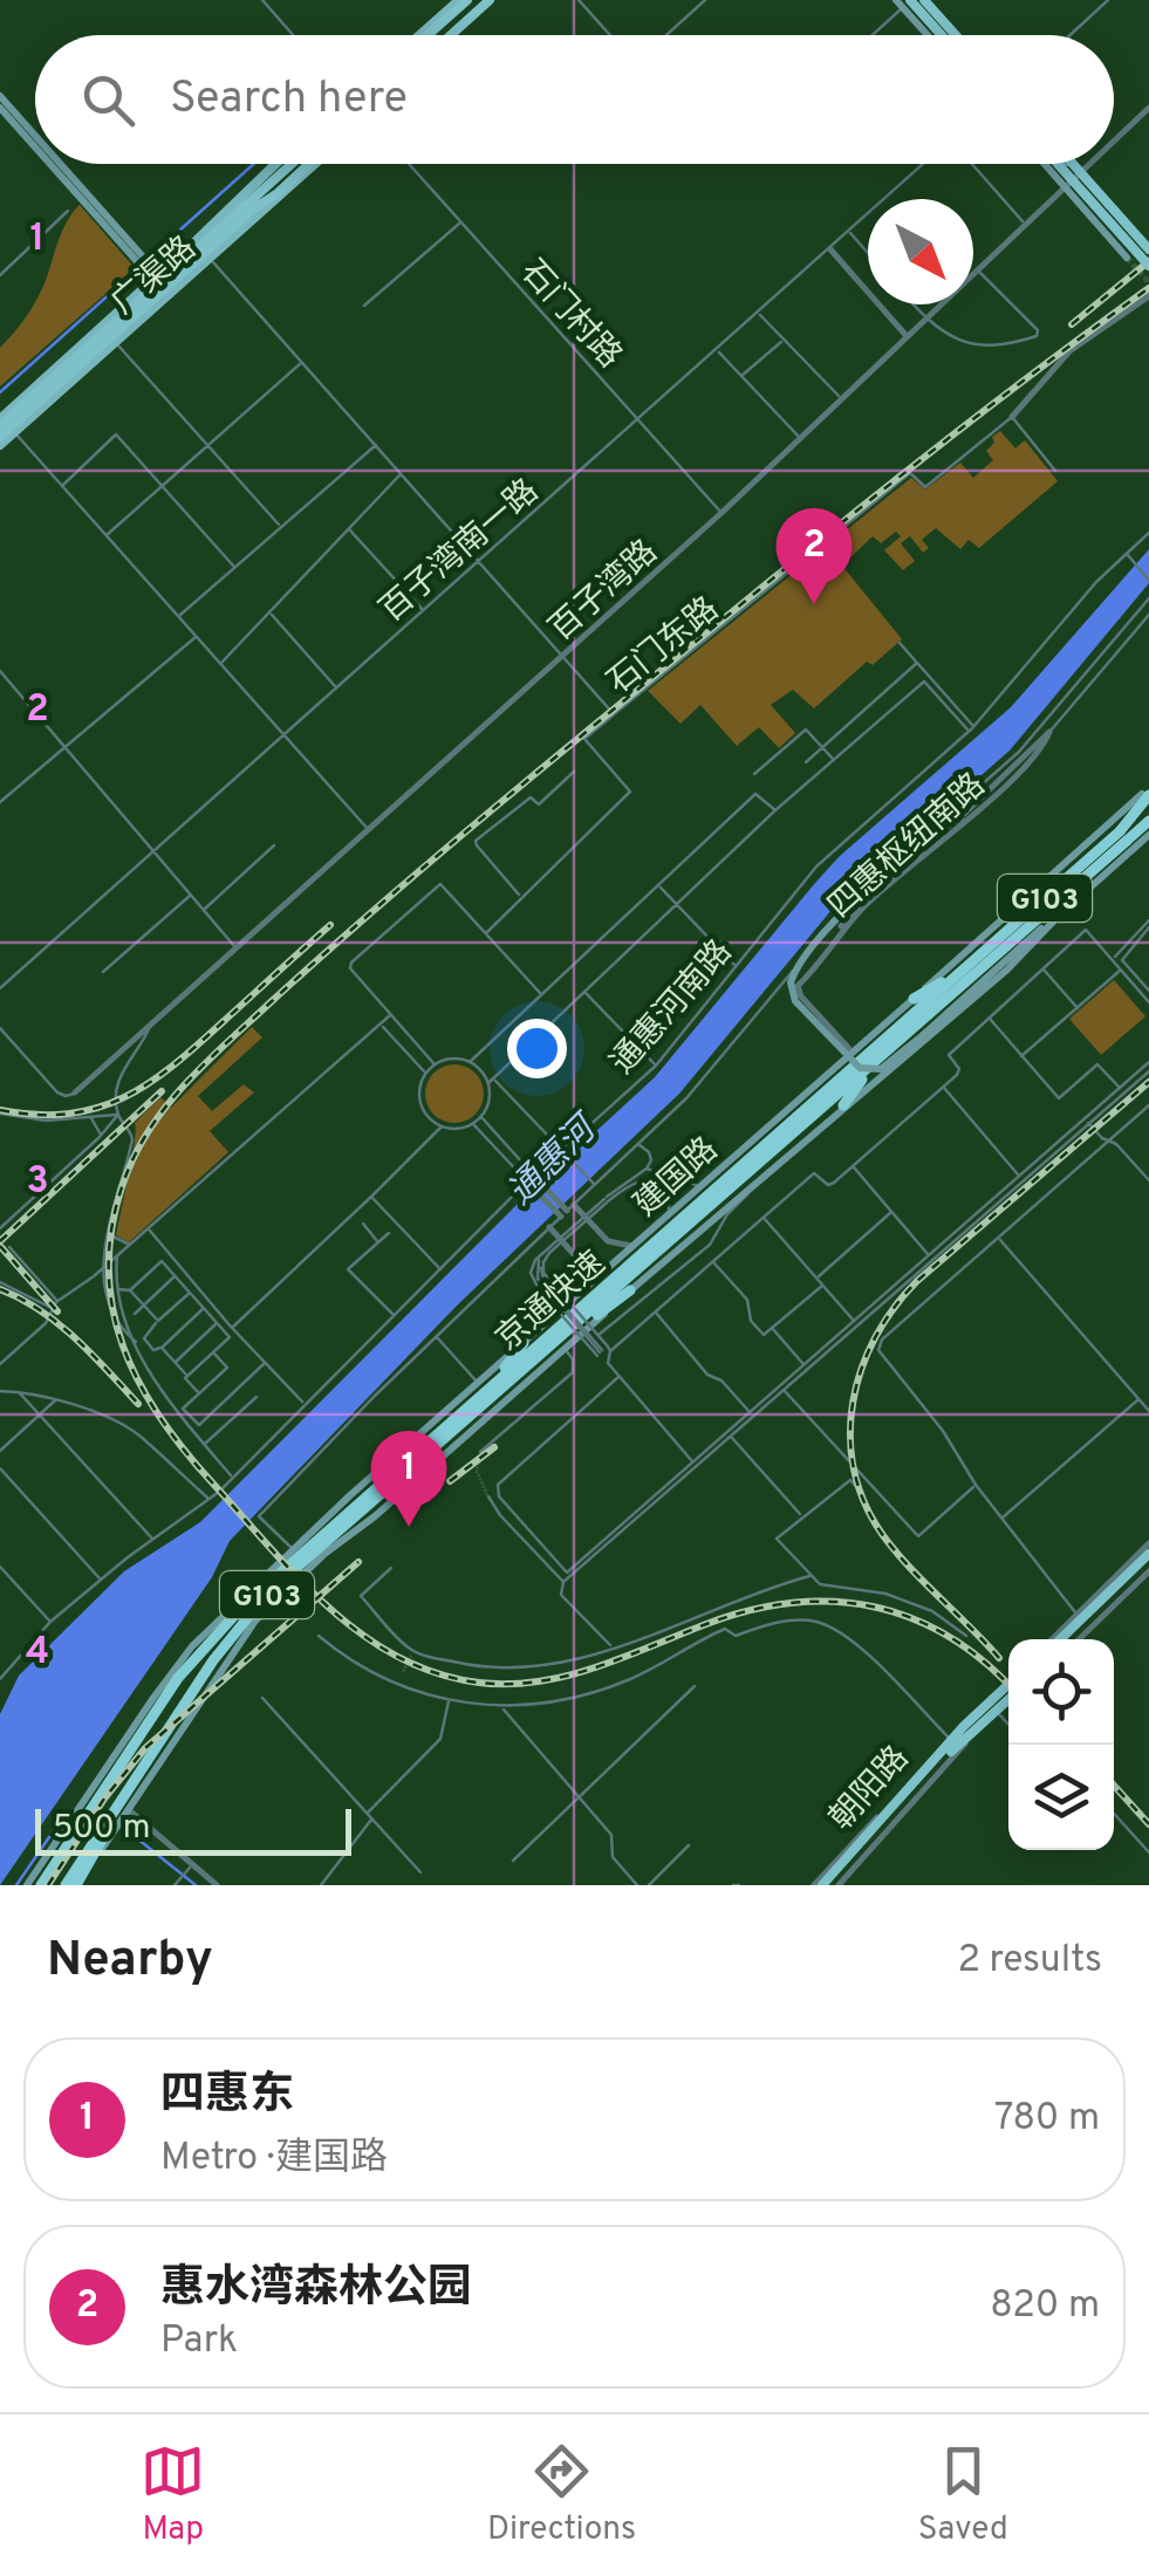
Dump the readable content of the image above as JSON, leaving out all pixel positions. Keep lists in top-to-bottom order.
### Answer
{
  "streets": {
    "highway": [
      "广渠路",
      "G103",
      "京通快速",
      "朝阳路"
    ],
    "main road": ["建国路"],
    "street": [
      "石门村路",
      "百子湾南一路",
      "百子湾路",
      "石门东路",
      "四惠枢纽南路",
      "通惠河南路"
    ]
  },
  "crossings": [
    ["广渠路", "石门东路"],
    ["石门村路", "百子湾南一路"],
    ["石门村路", "百子湾路"],
    ["百子湾南一路", "石门东路"],
    ["百子湾路", "石门东路"],
    ["建国路", "京通快速"]
  ],
  "water": ["通惠河"],
  "scale_bar": "500 m",
  "north": "bottom right",
  "page": {
    "search": "Search here",
    "pins": ["2", "1"],
    "scale": "500 m",
    "heading": ["Nearby", "2 results"],
    "list": [
      {
        "mark": "1",
        "name": "四惠东",
        "note": "Metro · 建国路",
        "value": "780 m"
      },
      {
        "mark": "2",
        "name": "惠水湾森林公园",
        "note": "Park",
        "value": "820 m"
      }
    ],
    "nav": ["Map", "Directions", "Saved"]
  },
  "grid": {
    "rows": [
      "1",
      "2",
      "3",
      "4"
    ]
  }
}
